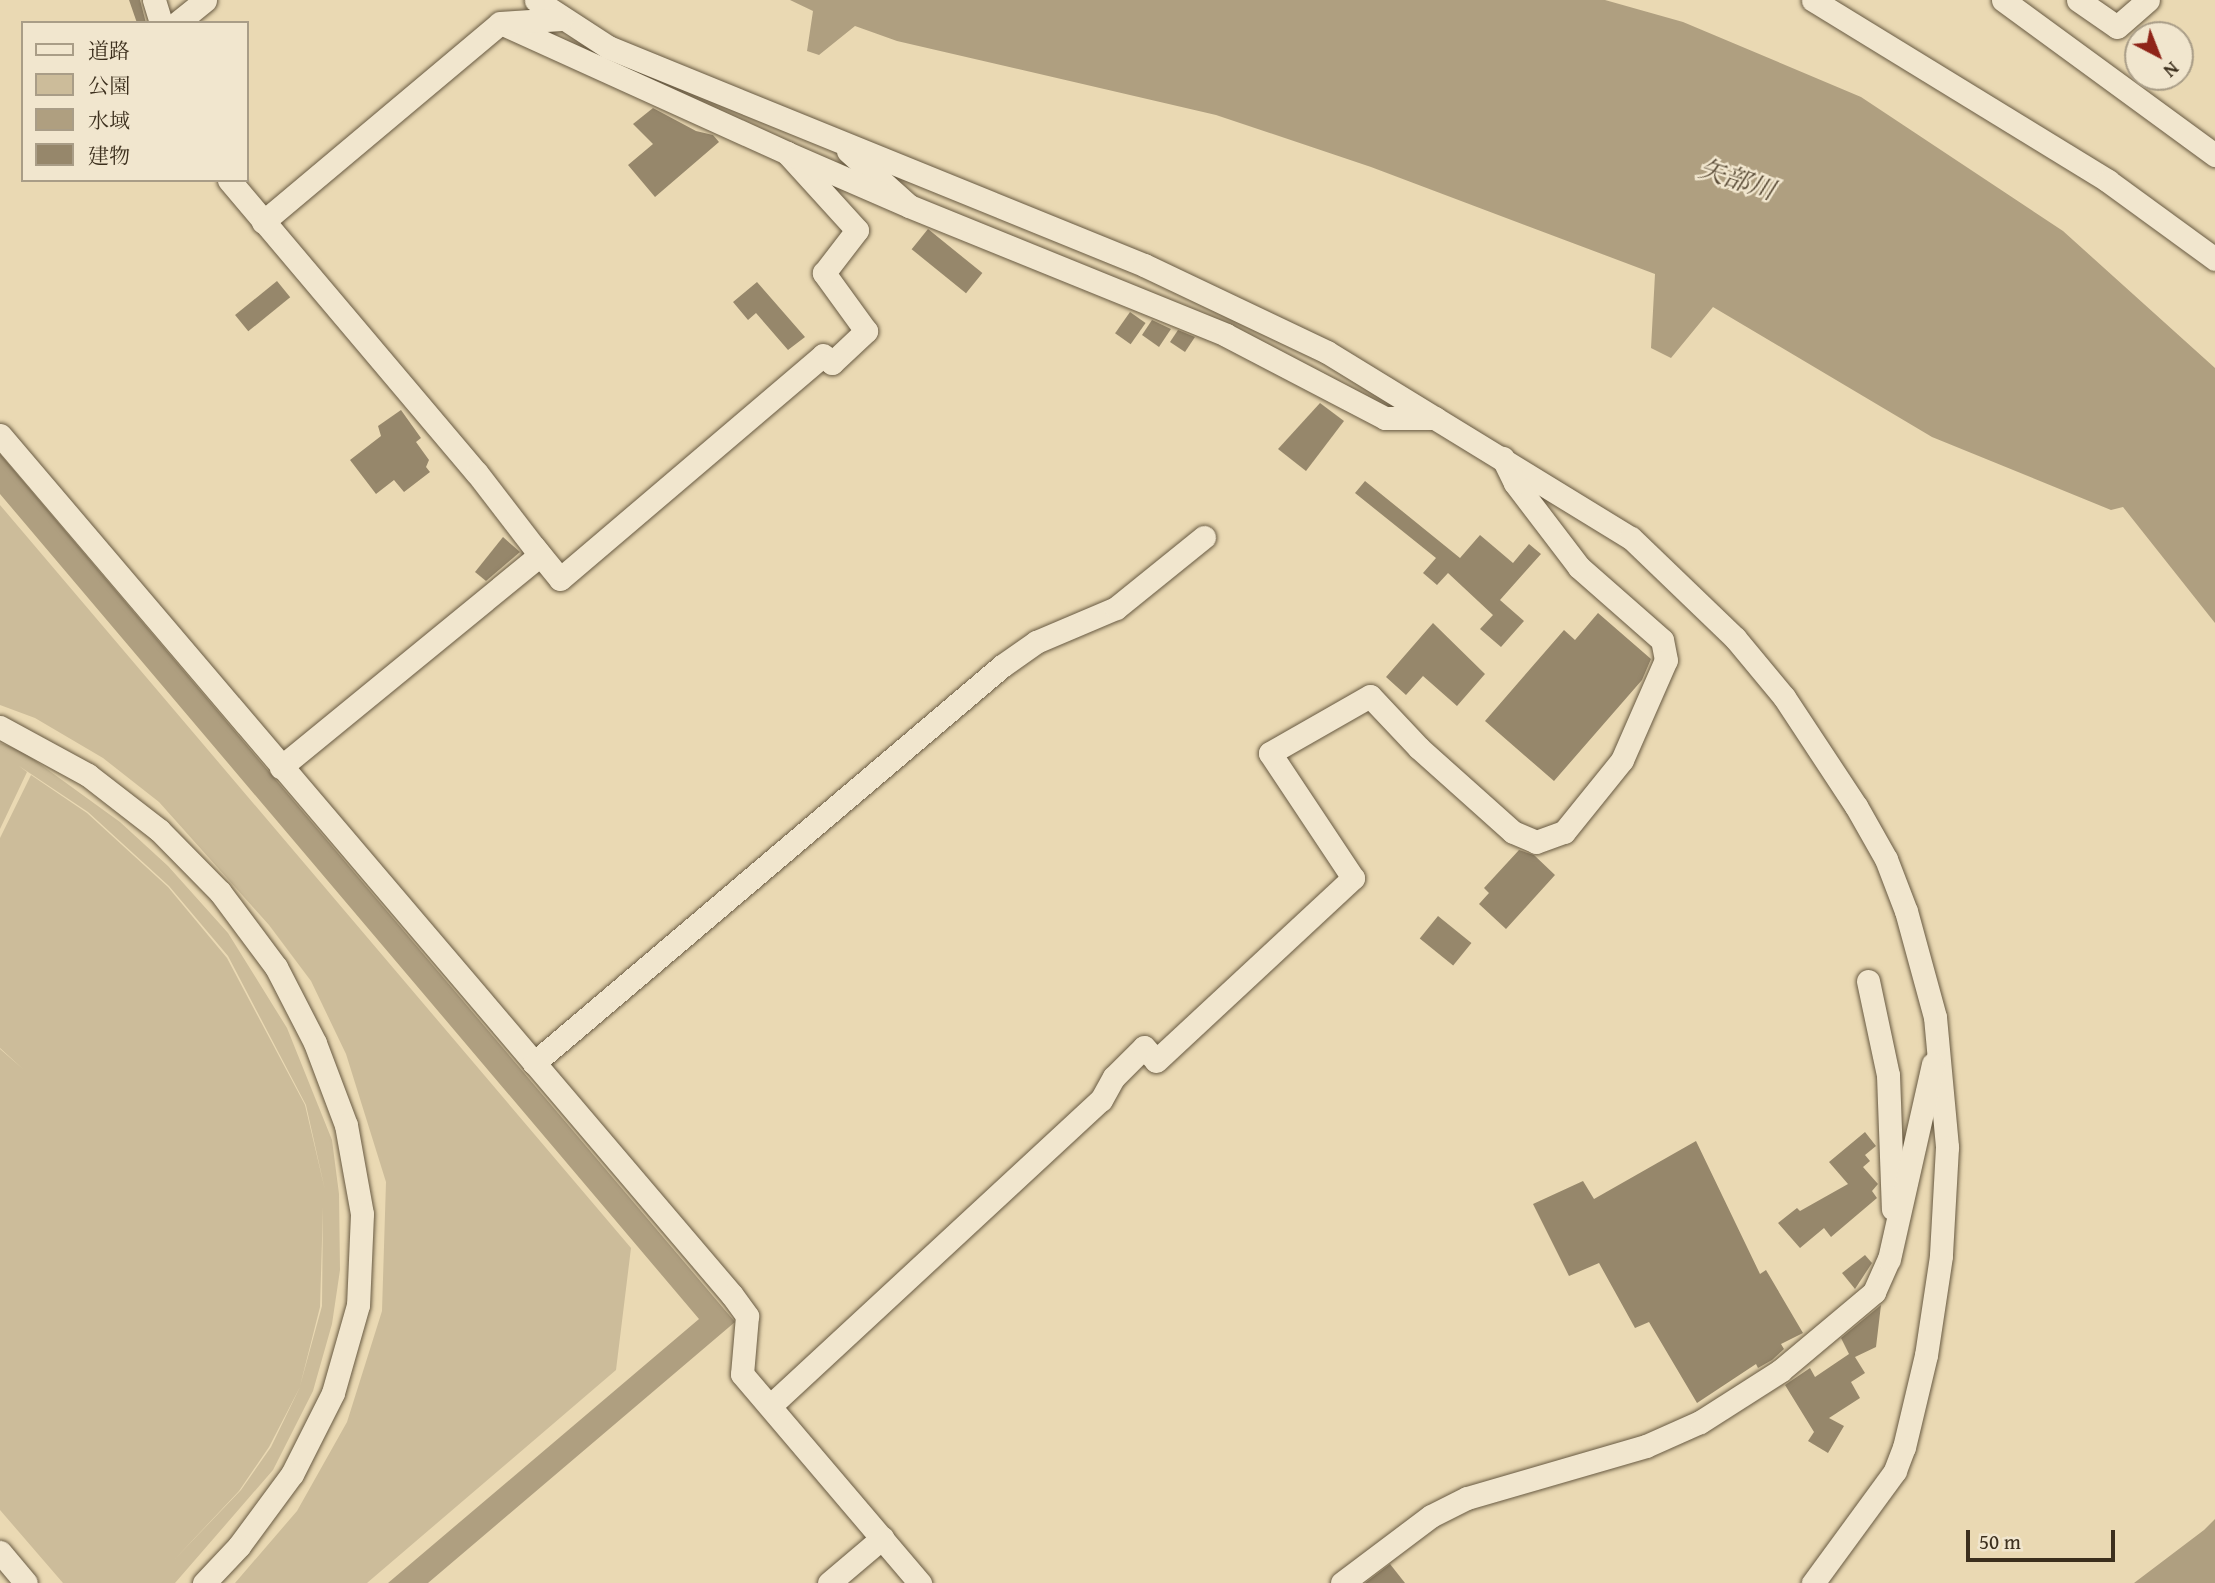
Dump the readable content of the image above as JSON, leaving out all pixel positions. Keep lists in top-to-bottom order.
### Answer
{
  "water": ["矢部川"],
  "legend": [
    "道路",
    "公園",
    "水域",
    "建物"
  ],
  "scale_bar": "50 m",
  "north": "bottom right"
}
